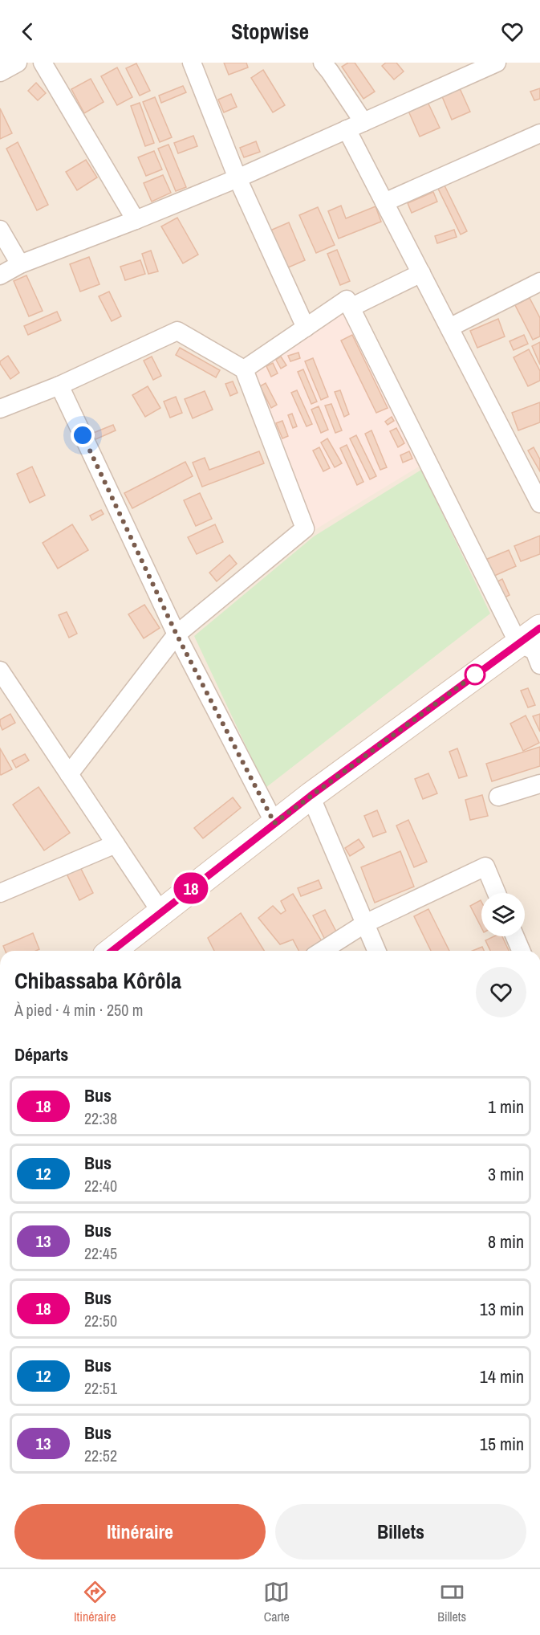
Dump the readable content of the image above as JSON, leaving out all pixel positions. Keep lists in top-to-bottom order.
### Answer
{
  "lines": ["bus line 18"],
  "page": {
    "header": "Stopwise",
    "on_map": "18",
    "heading": [
      ["Chibassaba Kôrôla", "À pied · 4 min · 250 m"],
      "Départs"
    ],
    "list": [
      {
        "mark": "18",
        "name": "Bus",
        "note": "22:38",
        "value": "1 min"
      },
      {
        "mark": "12",
        "name": "Bus",
        "note": "22:40",
        "value": "3 min"
      },
      {
        "mark": "13",
        "name": "Bus",
        "note": "22:45",
        "value": "8 min"
      },
      {
        "mark": "18",
        "name": "Bus",
        "note": "22:50",
        "value": "13 min"
      },
      {
        "mark": "12",
        "name": "Bus",
        "note": "22:51",
        "value": "14 min"
      },
      {
        "mark": "13",
        "name": "Bus",
        "note": "22:52",
        "value": "15 min"
      }
    ],
    "buttons": ["Itinéraire", "Billets"],
    "tabs": ["Itinéraire", "Carte", "Billets"]
  }
}
